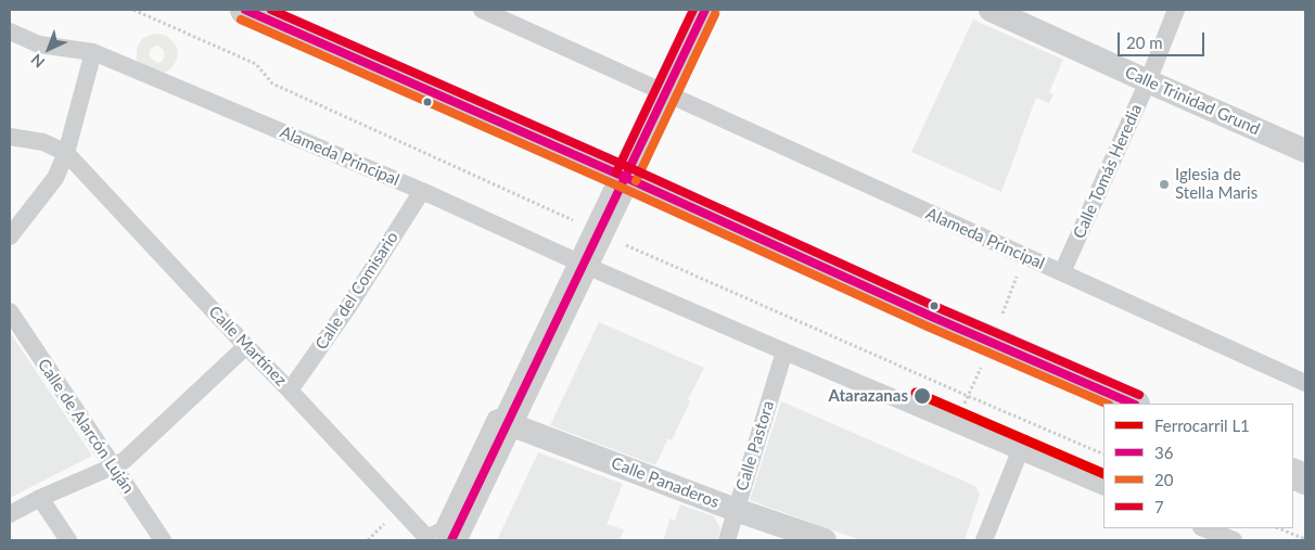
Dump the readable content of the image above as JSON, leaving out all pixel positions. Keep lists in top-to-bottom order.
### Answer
{
  "streets": {
    "street": [
      "Calle Trinidad Grund",
      "Alameda Principal",
      "Calle Tomás Heredia",
      "Calle del Comisario",
      "Calle Martínez",
      "Calle de Alarcón Luján",
      "Calle Pastora",
      "Calle Panaderos"
    ]
  },
  "crossings": [
    ["Calle Trinidad Grund", "Calle Tomás Heredia"],
    ["Alameda Principal", "Calle Tomás Heredia"],
    ["Alameda Principal", "Calle del Comisario"],
    ["Alameda Principal", "Calle Pastora"],
    ["Calle del Comisario", "Calle Martínez"],
    ["Calle Pastora", "Calle Panaderos"]
  ],
  "places": ["Iglesia de Stella Maris", "Atarazanas"],
  "lines": [
    "transit line 36",
    "transit line 7",
    "transit line 20",
    "rail line L1"
  ],
  "legend": [
    "Ferrocarril L1",
    "36",
    "20",
    "7"
  ],
  "scale_bar": "20 m",
  "north": "bottom left"
}
